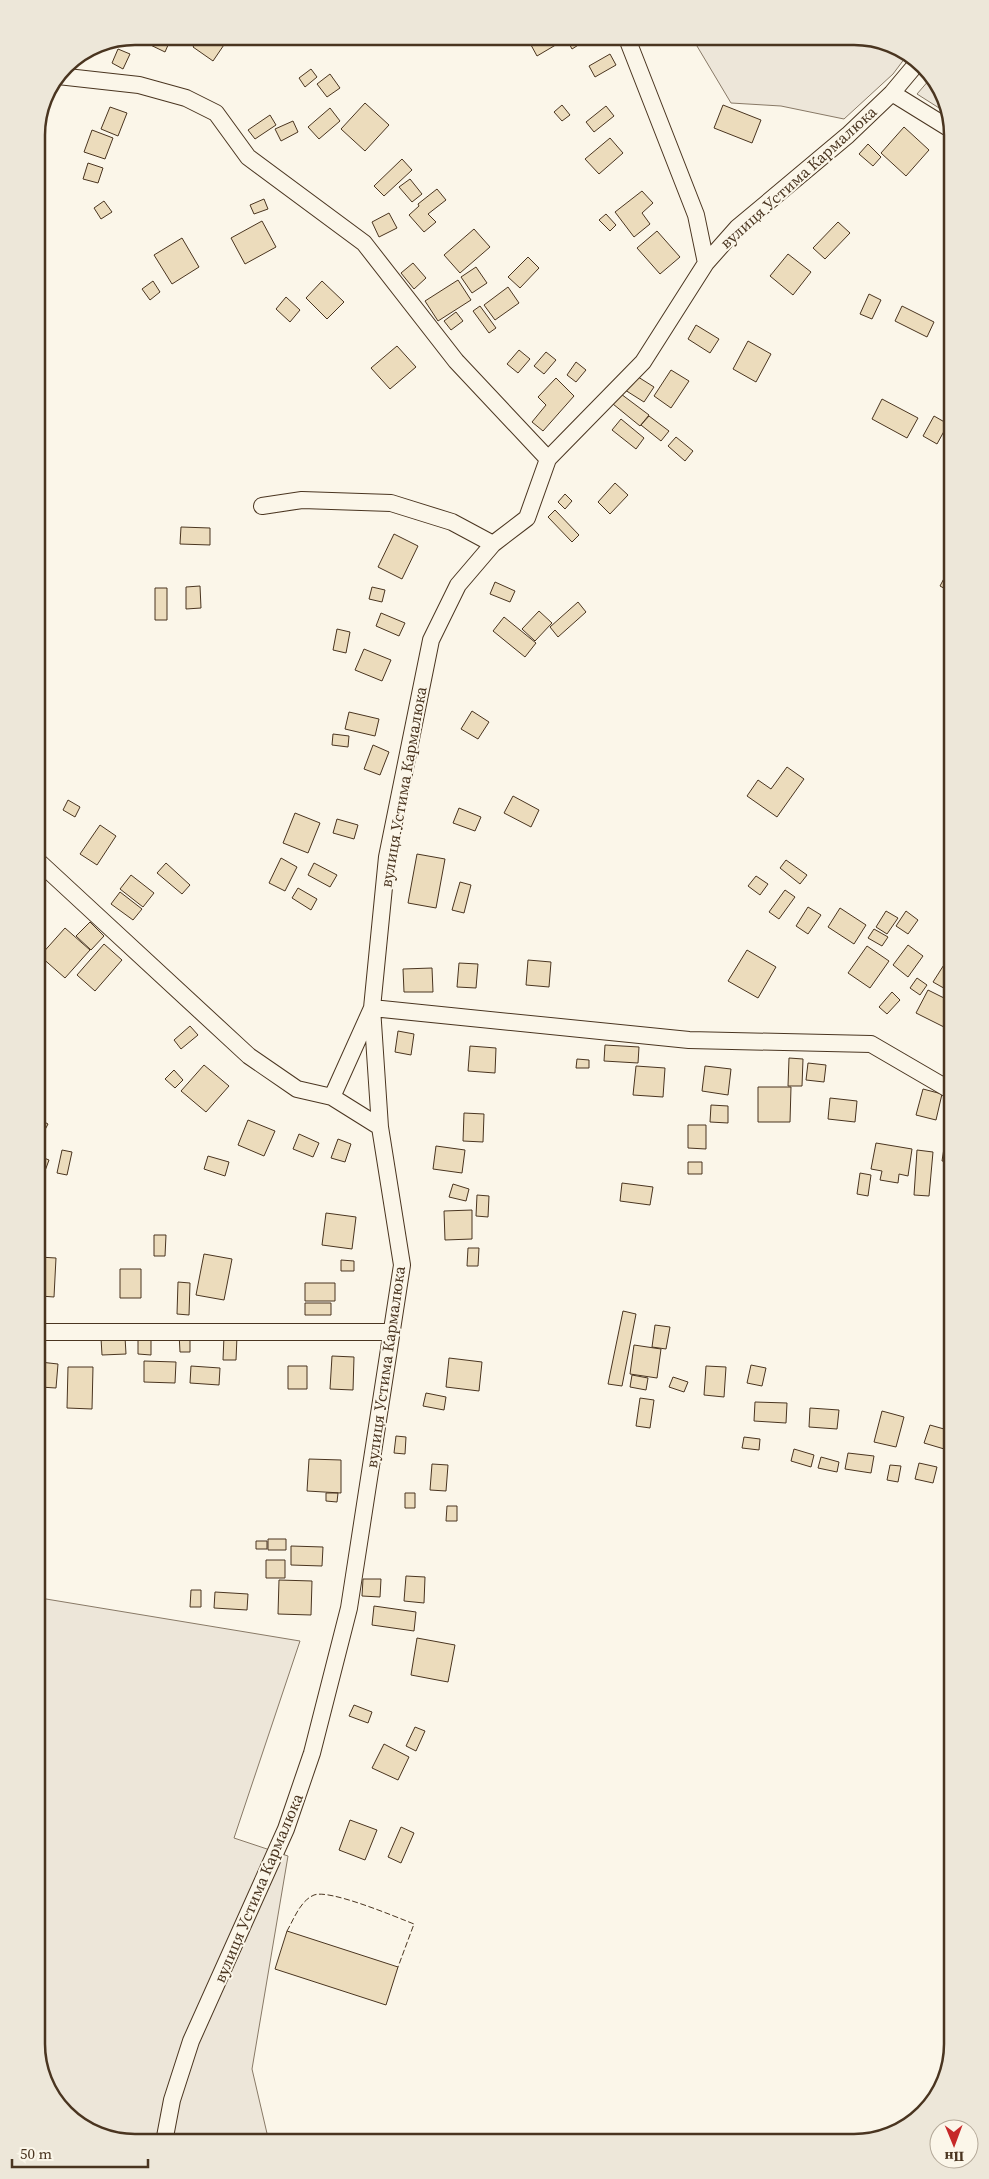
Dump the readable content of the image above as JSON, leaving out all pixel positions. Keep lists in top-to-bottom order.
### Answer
{
  "streets": {
    "street": ["вулиця Устима Кармалюка"]
  },
  "scale_bar": "50 m",
  "north": "bottom"
}
